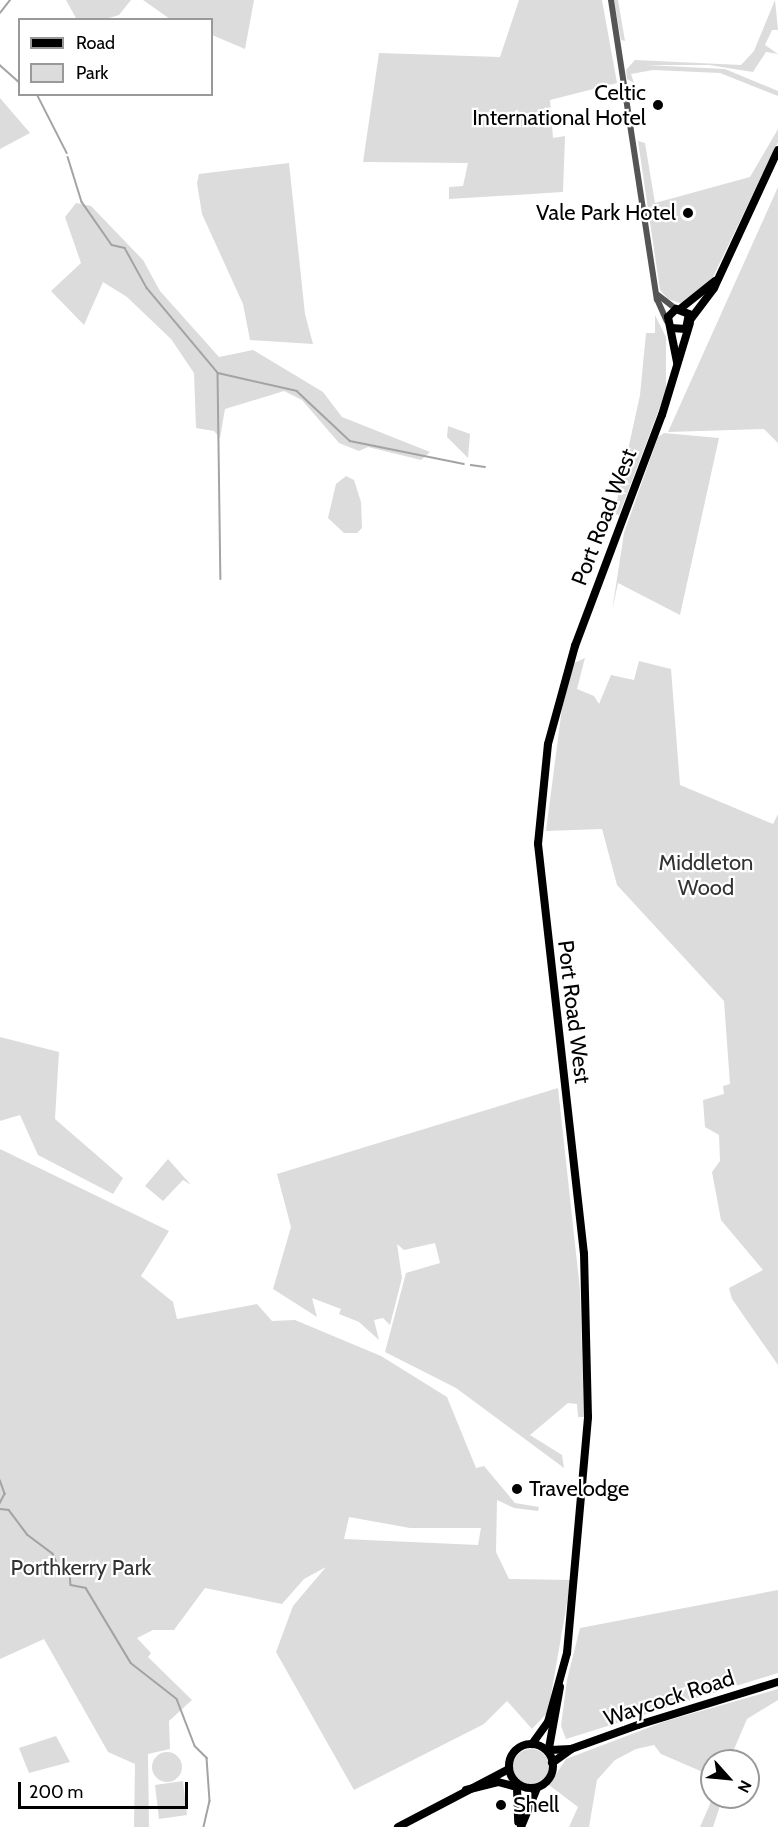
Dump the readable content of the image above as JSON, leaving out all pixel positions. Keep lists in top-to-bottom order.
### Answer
{
  "streets": {
    "main road": ["Port Road West", "Waycock Road"]
  },
  "crossings": [
    ["Port Road West", "Waycock Road"]
  ],
  "parks": ["Middleton Wood", "Porthkerry Park"],
  "places": [
    "Celtic International Hotel",
    "Vale Park Hotel",
    "Travelodge",
    "Shell"
  ],
  "legend": ["Road", "Park"],
  "scale_bar": "200 m",
  "north": "bottom right"
}
